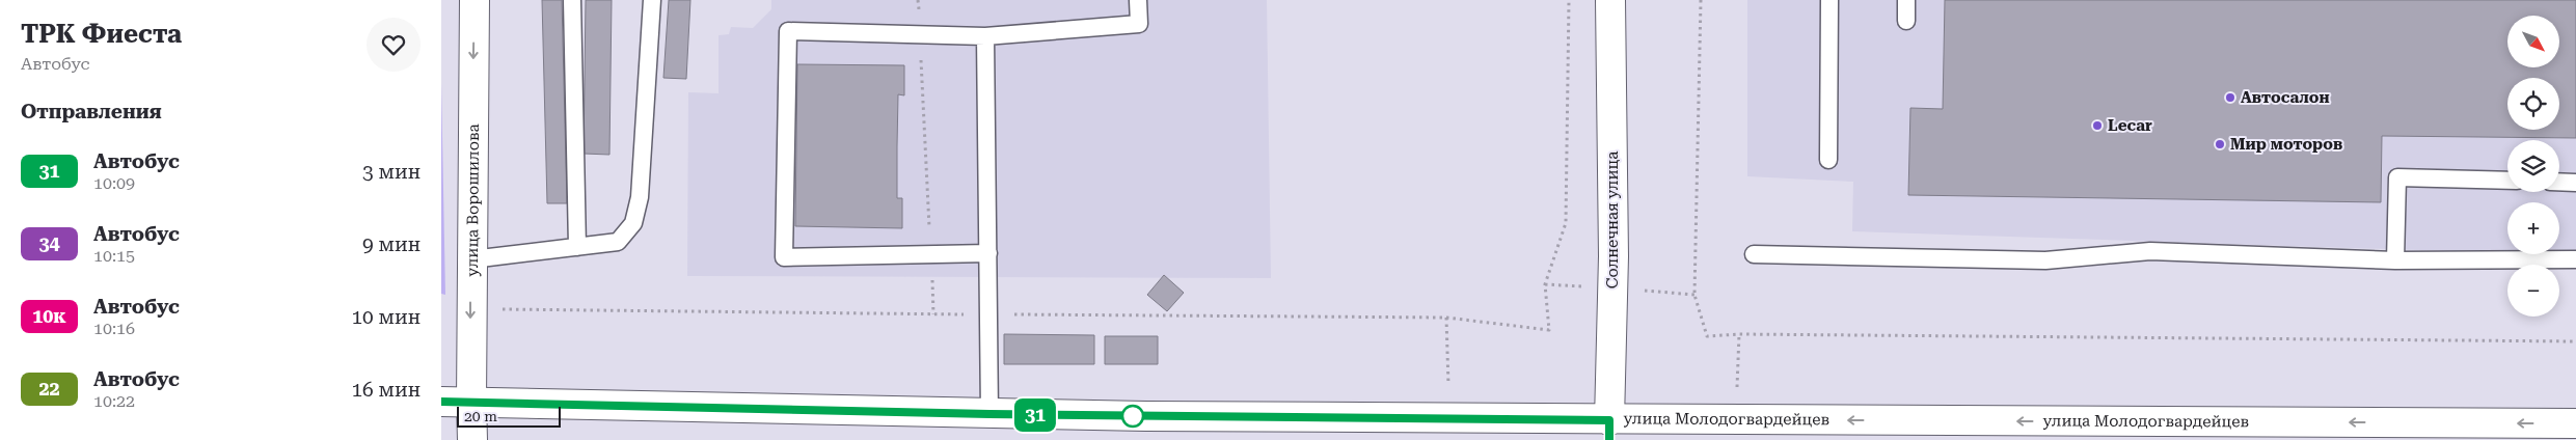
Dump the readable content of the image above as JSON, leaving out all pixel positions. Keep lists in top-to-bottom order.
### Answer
{
  "streets": {
    "main road": ["улица Ворошилова", "Солнечная улица", "улица Молодогвардейцев"]
  },
  "crossings": [
    ["улица Ворошилова", "улица Молодогвардейцев"],
    ["Солнечная улица", "улица Молодогвардейцев"]
  ],
  "one_way": ["улица Ворошилова", "улица Молодогвардейцев"],
  "places": ["Автосалон", "Lecar", "Мир моторов"],
  "lines": ["bus line 31"],
  "scale_bar": "20 m",
  "north": "bottom right",
  "page": {
    "heading": [
      ["ТРК Фиеста", "Автобус"],
      "Отправления"
    ],
    "on_map": "31",
    "map_buttons": ["+", "−"],
    "list": [
      {
        "mark": "31",
        "name": "Автобус",
        "note": "10:09",
        "value": "3 мин"
      },
      {
        "mark": "34",
        "name": "Автобус",
        "note": "10:15",
        "value": "9 мин"
      },
      {
        "mark": "10к",
        "name": "Автобус",
        "note": "10:16",
        "value": "10 мин"
      },
      {
        "mark": "22",
        "name": "Автобус",
        "note": "10:22",
        "value": "16 мин"
      }
    ],
    "scale": "20 m"
  }
}
